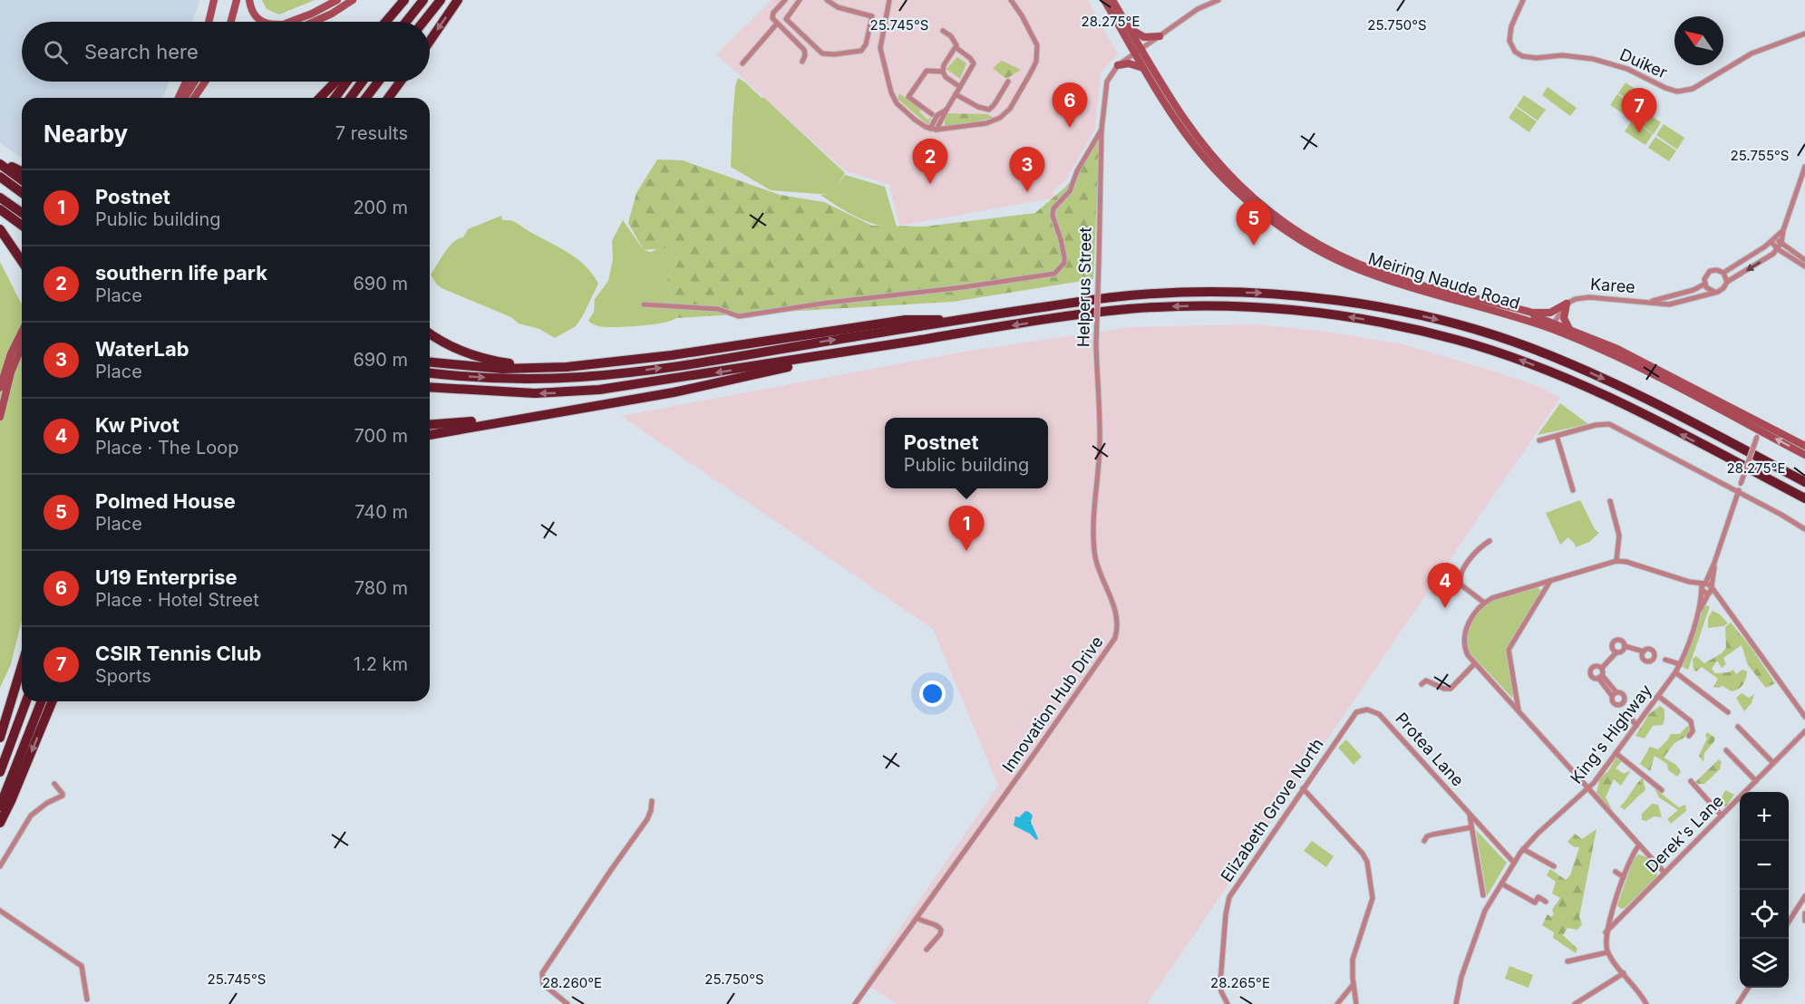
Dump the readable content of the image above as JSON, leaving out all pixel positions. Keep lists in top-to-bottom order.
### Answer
{
  "streets": {
    "street": [
      "Duiker",
      "Meiring Naude Road",
      "Karee",
      "Helperus Street",
      "Innovation Hub Drive",
      "King's Highway",
      "Protea Lane",
      "Elizabeth Grove North",
      "Derek's Lane"
    ]
  },
  "crossings": [
    ["Meiring Naude Road", "King's Highway"],
    ["Helperus Street", "Innovation Hub Drive"],
    ["King's Highway", "Protea Lane"],
    ["Protea Lane", "Elizabeth Grove North"]
  ],
  "north": "top left",
  "page": {
    "search": "Search here",
    "pins": [
      "6",
      "7",
      "2",
      "3",
      "5",
      "1",
      "4"
    ],
    "heading": ["Nearby", "7 results"],
    "list": [
      {
        "mark": "1",
        "name": "Postnet",
        "note": "Public building",
        "value": "200 m"
      },
      {
        "mark": "2",
        "name": "southern life park",
        "note": "Place",
        "value": "690 m"
      },
      {
        "mark": "3",
        "name": "WaterLab",
        "note": "Place",
        "value": "690 m"
      },
      {
        "mark": "4",
        "name": "Kw Pivot",
        "note": "Place · The Loop",
        "value": "700 m"
      },
      {
        "mark": "5",
        "name": "Polmed House",
        "note": "Place",
        "value": "740 m"
      },
      {
        "mark": "6",
        "name": "U19 Enterprise",
        "note": "Place · Hotel Street",
        "value": "780 m"
      },
      {
        "mark": "7",
        "name": "CSIR Tennis Club",
        "note": "Sports",
        "value": "1.2 km"
      }
    ],
    "popup": ["Postnet", "Public building"],
    "map_buttons": ["+", "−"]
  },
  "coordinates": [
    "28.275°E",
    "25.745°S",
    "25.750°S",
    "25.755°S",
    "28.260°E",
    "28.265°E"
  ]
}
